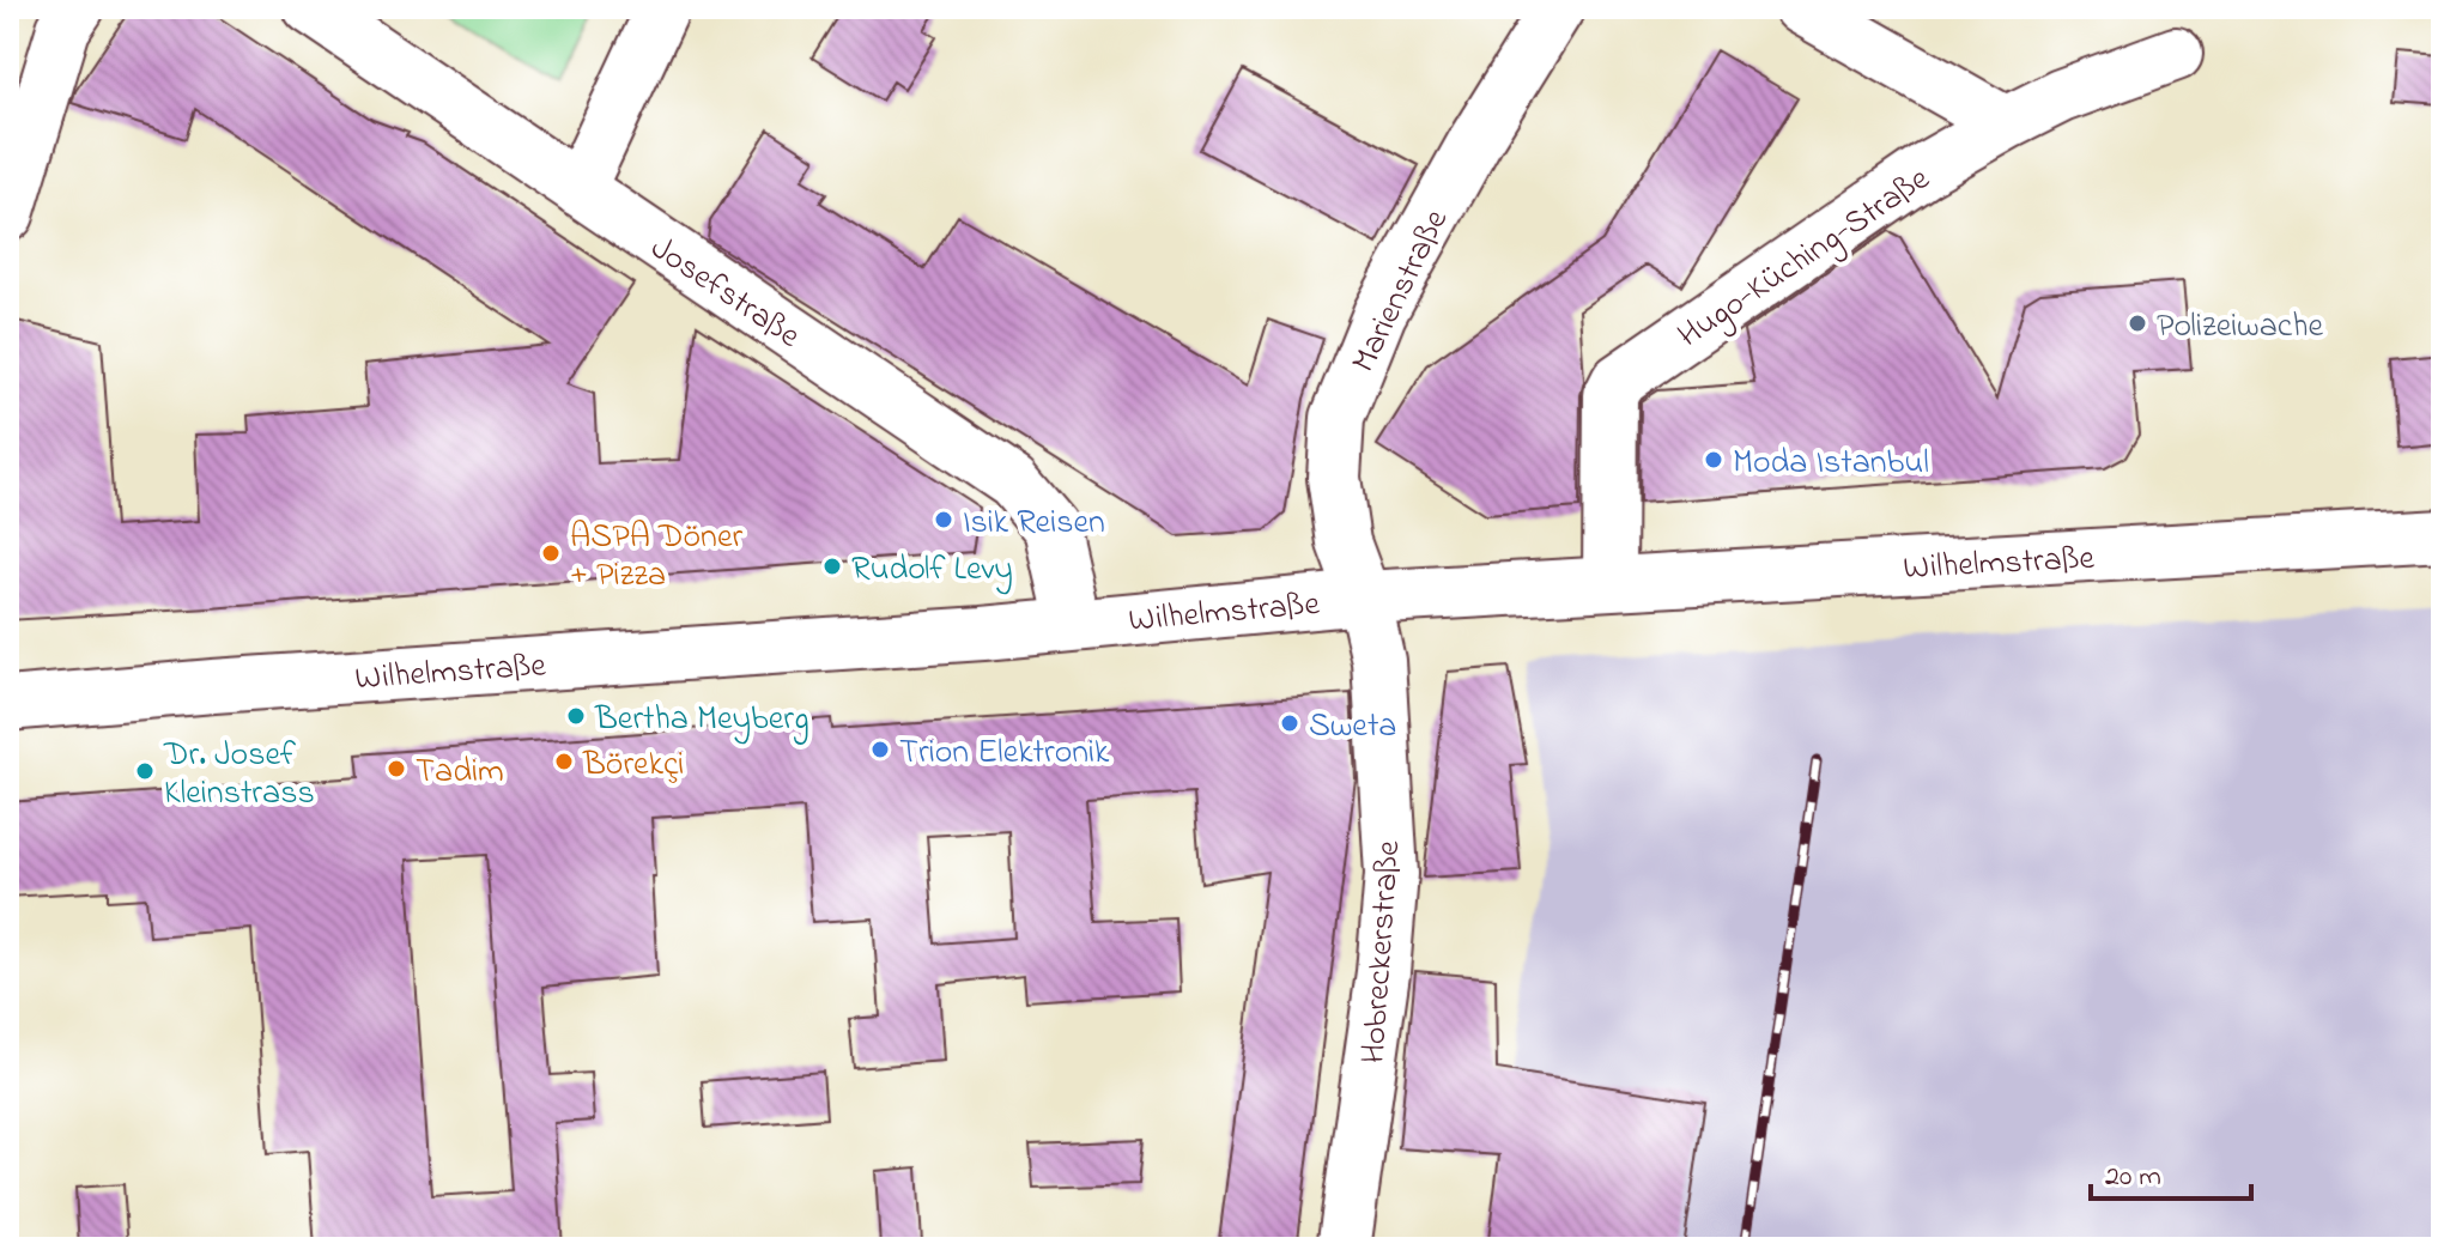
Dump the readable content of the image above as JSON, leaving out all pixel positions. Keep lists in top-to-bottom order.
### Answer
{
  "streets": {
    "street": [
      "Hugo-Küching-Straße",
      "Josefstraße",
      "Marienstraße",
      "Wilhelmstraße",
      "Hobreckerstraße"
    ]
  },
  "crossings": [
    ["Hugo-Küching-Straße", "Wilhelmstraße"],
    ["Josefstraße", "Wilhelmstraße"],
    ["Marienstraße", "Wilhelmstraße"],
    ["Marienstraße", "Hobreckerstraße"],
    ["Wilhelmstraße", "Hobreckerstraße"]
  ],
  "places": [
    "Polizeiwache",
    "Moda Istanbul",
    "Isik Reisen",
    "ASPA Döner + Pizza",
    "Rudolf Levy",
    "Bertha Meyberg",
    "Sweta",
    "Trion Elektronik",
    "Börekçi",
    "Tadim",
    "Dr. Josef Kleinstrass"
  ],
  "scale_bar": "20 m"
}
